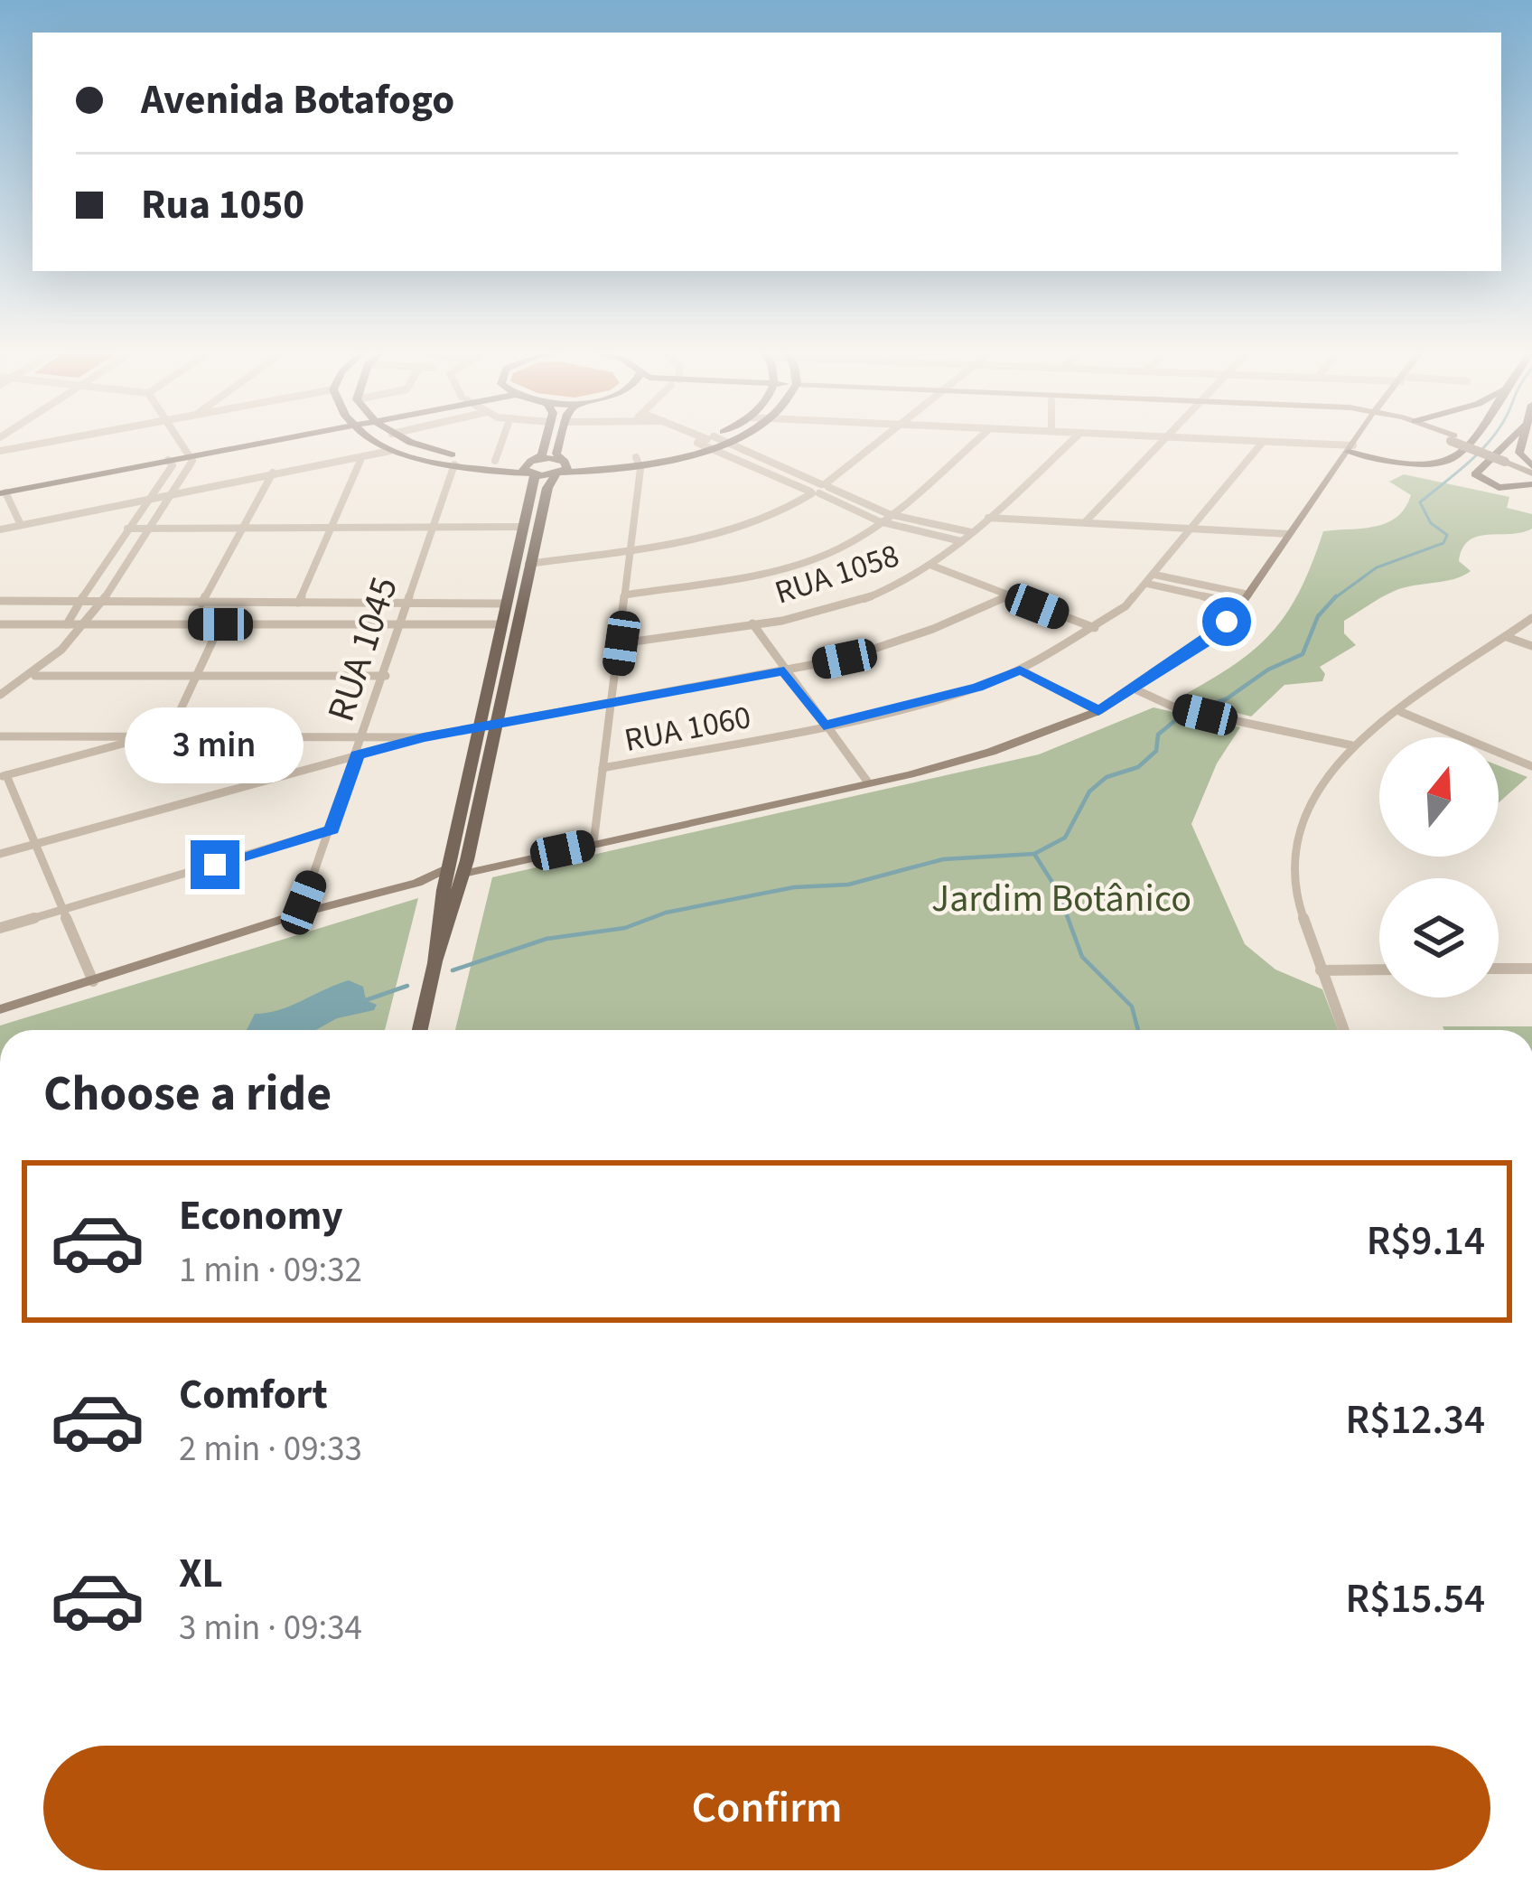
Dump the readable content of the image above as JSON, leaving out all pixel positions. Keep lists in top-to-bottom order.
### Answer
{
  "streets": {
    "street": ["RUA 1058", "RUA 1045", "RUA 1060"]
  },
  "parks": ["Jardim Botânico"],
  "north": "top",
  "page": {
    "banner": ["Avenida Botafogo", "Rua 1050"],
    "bubble": "3 min",
    "heading": "Choose a ride",
    "list": [
      {
        "name": "Economy",
        "note": "1 min · 09:32",
        "value": "R$9.14"
      },
      {
        "name": "Comfort",
        "note": "2 min · 09:33",
        "value": "R$12.34"
      },
      {
        "name": "XL",
        "note": "3 min · 09:34",
        "value": "R$15.54"
      }
    ],
    "buttons": "Confirm"
  }
}
